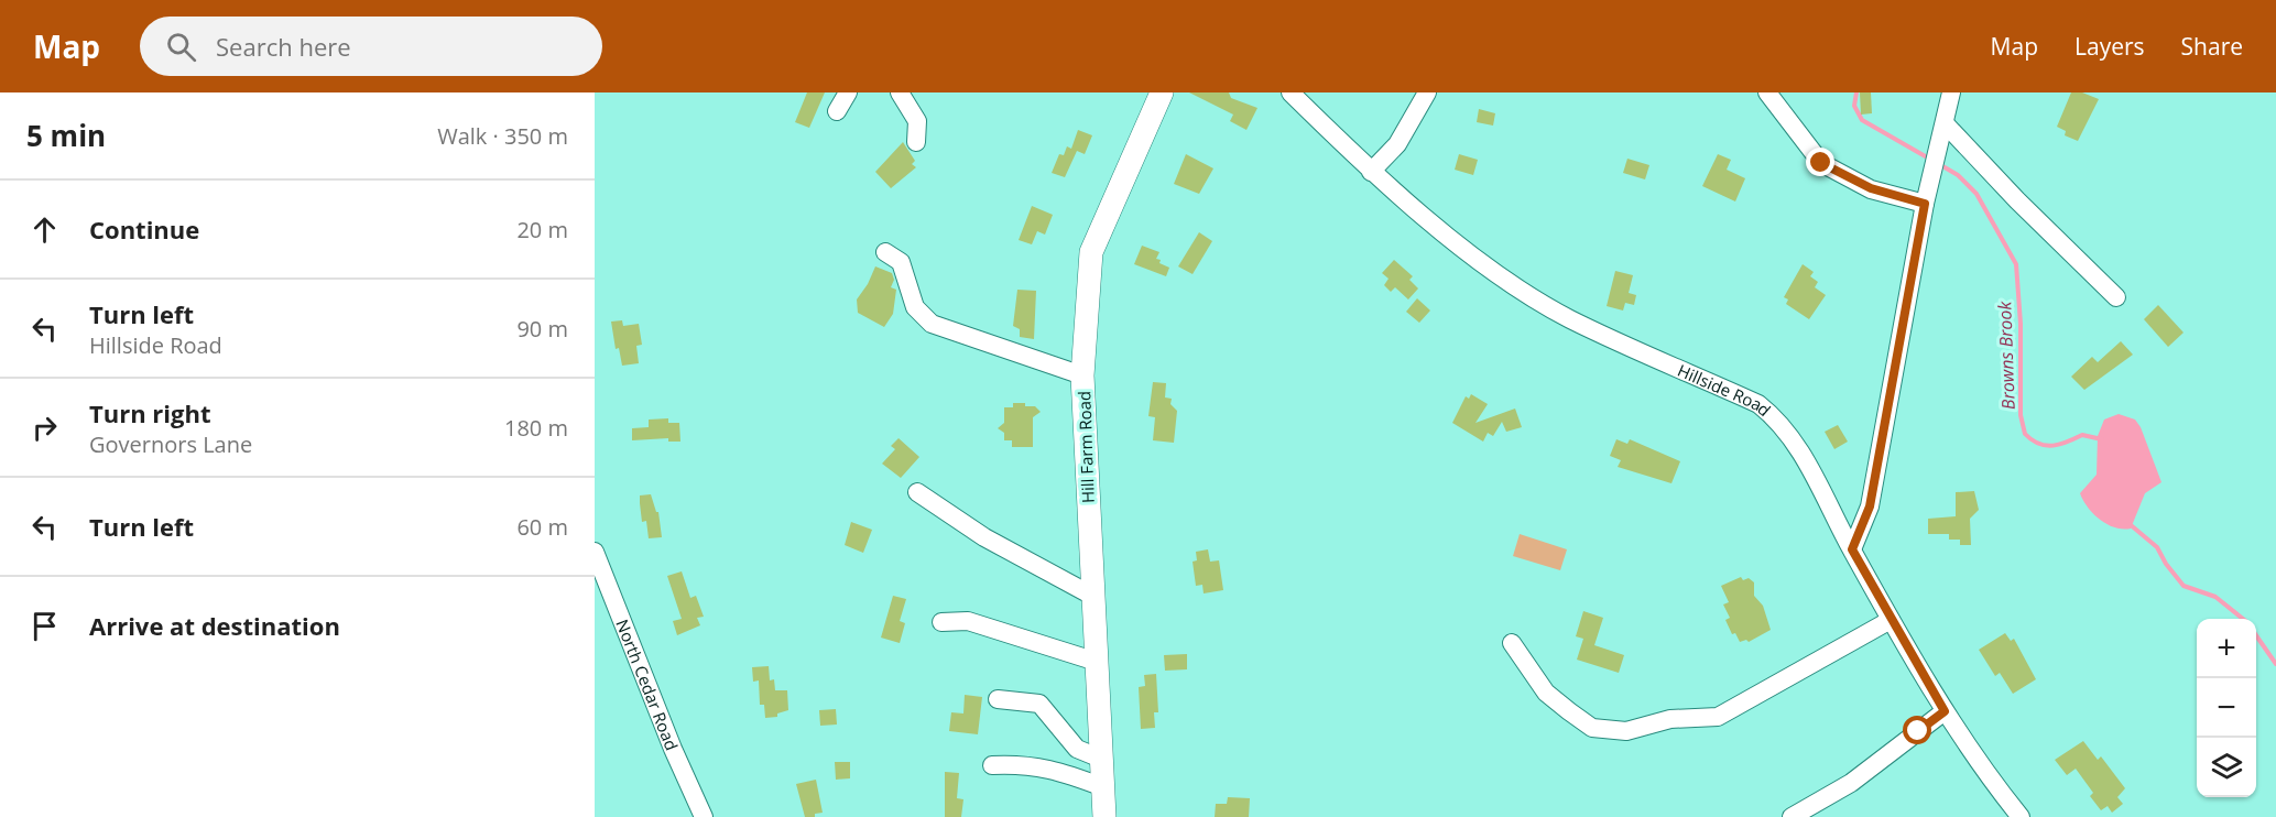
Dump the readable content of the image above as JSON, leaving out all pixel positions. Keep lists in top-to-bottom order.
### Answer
{
  "streets": {
    "main road": ["Hill Farm Road"],
    "street": ["Hillside Road", "North Cedar Road"]
  },
  "water": ["Browns Brook"],
  "page": {
    "header": "Map",
    "search": "Search here",
    "nav": ["Map", "Layers", "Share"],
    "heading": ["5 min", "Walk · 350 m"],
    "list": [
      ["Continue", "20 m"],
      ["Turn left", "Hillside Road", "90 m"],
      ["Turn right", "Governors Lane", "180 m"],
      ["Turn left", "60 m"],
      "Arrive at destination"
    ],
    "map_buttons": ["+", "−"]
  }
}
